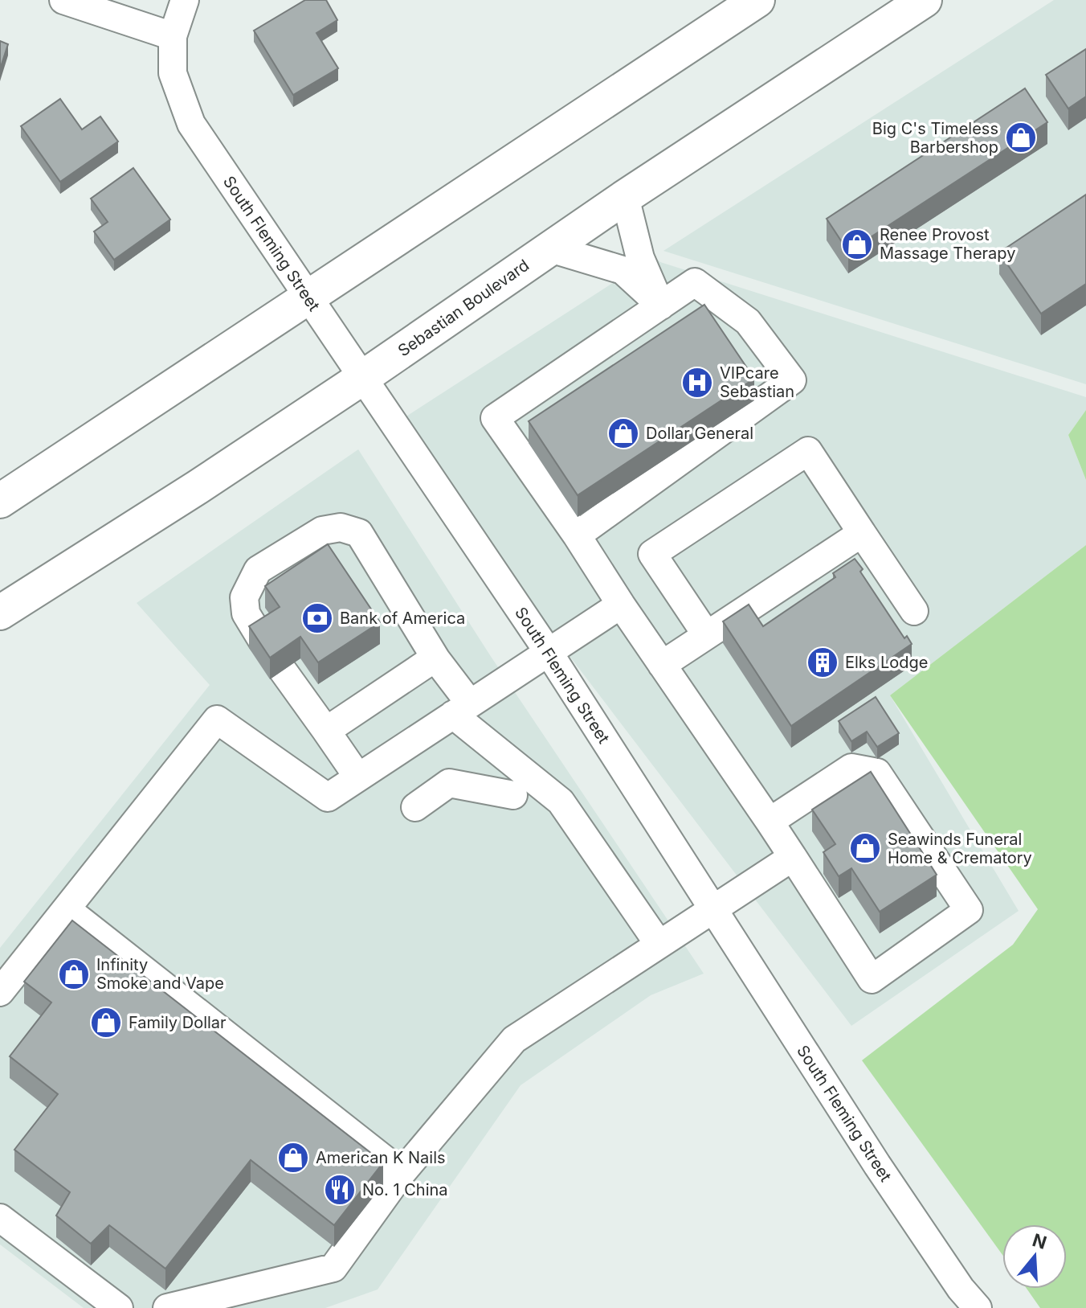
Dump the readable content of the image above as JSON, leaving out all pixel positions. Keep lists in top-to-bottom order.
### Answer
{
  "streets": {
    "main road": ["Sebastian Boulevard"],
    "street": ["South Fleming Street"]
  },
  "crossings": [
    ["South Fleming Street", "Sebastian Boulevard"]
  ],
  "places": {
    "shop": [
      "Big C's Timeless Barbershop",
      "Renee Provost Massage Therapy",
      "Dollar General",
      "Seawinds Funeral Home & Crematory",
      "Infinity Smoke and Vape",
      "Family Dollar",
      "American K Nails"
    ],
    "hospital": ["VIPcare Sebastian"],
    "bank": ["Bank of America"],
    "building": ["Elks Lodge"],
    "restaurant": ["No. 1 China"]
  },
  "north": "top"
}
